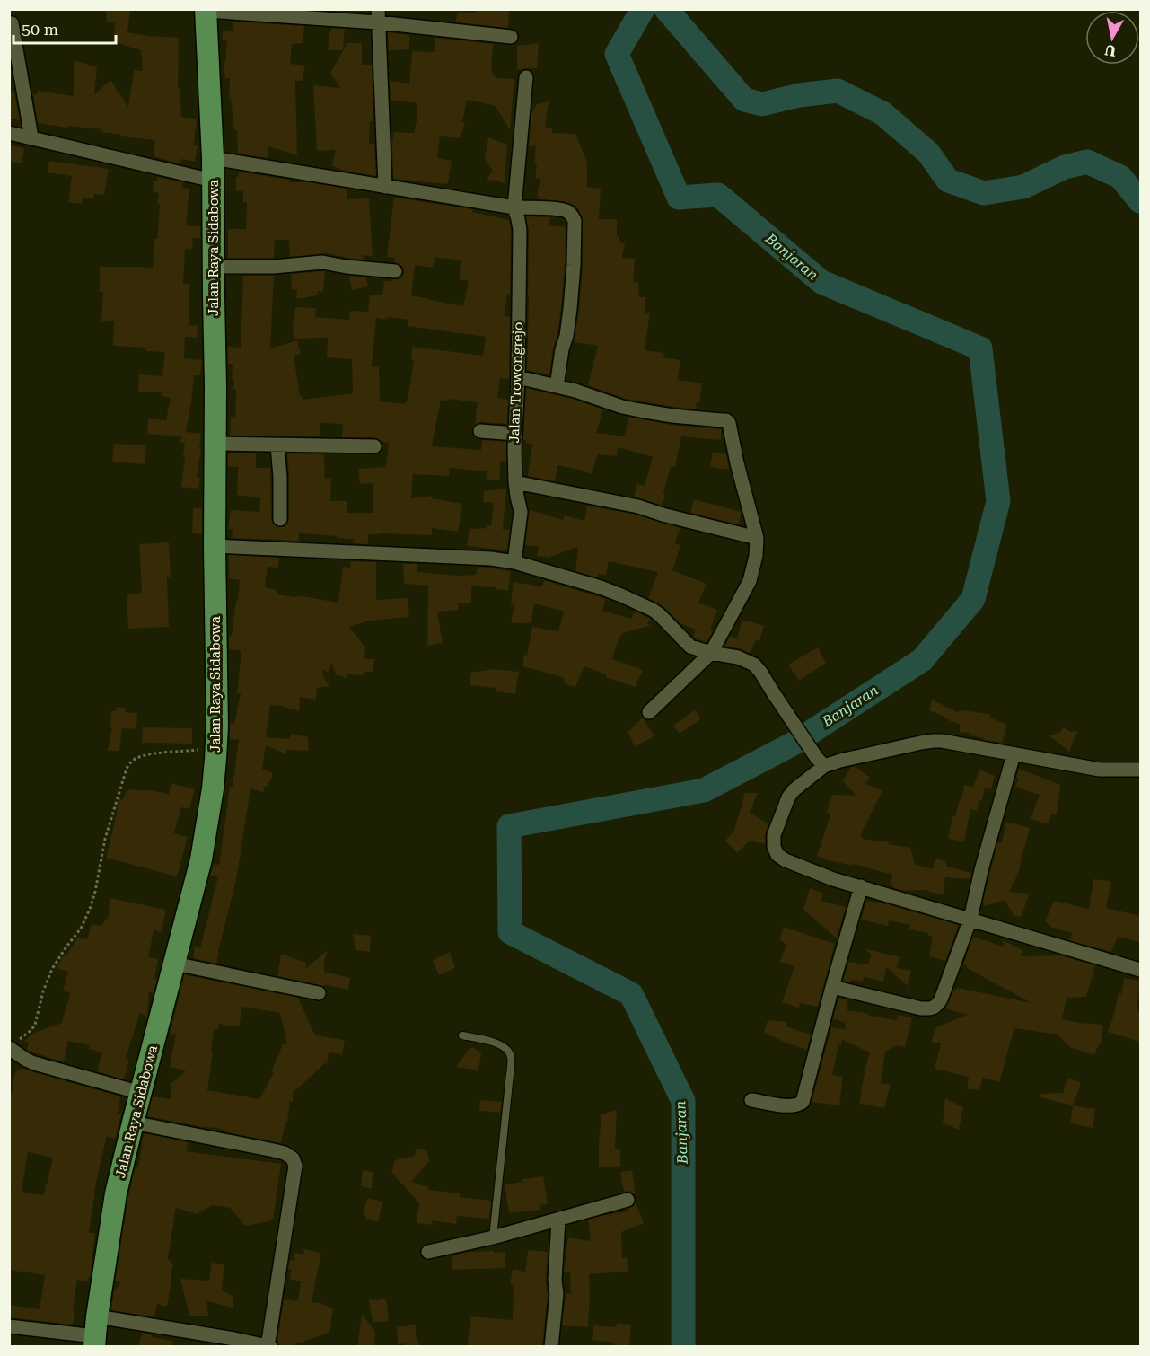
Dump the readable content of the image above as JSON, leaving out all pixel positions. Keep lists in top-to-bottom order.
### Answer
{
  "streets": {
    "highway": ["Jalan Raya Sidabowa"],
    "street": ["Jalan Trowongrejo"]
  },
  "water": ["Banjaran"],
  "scale_bar": "50 m",
  "north": "bottom"
}
